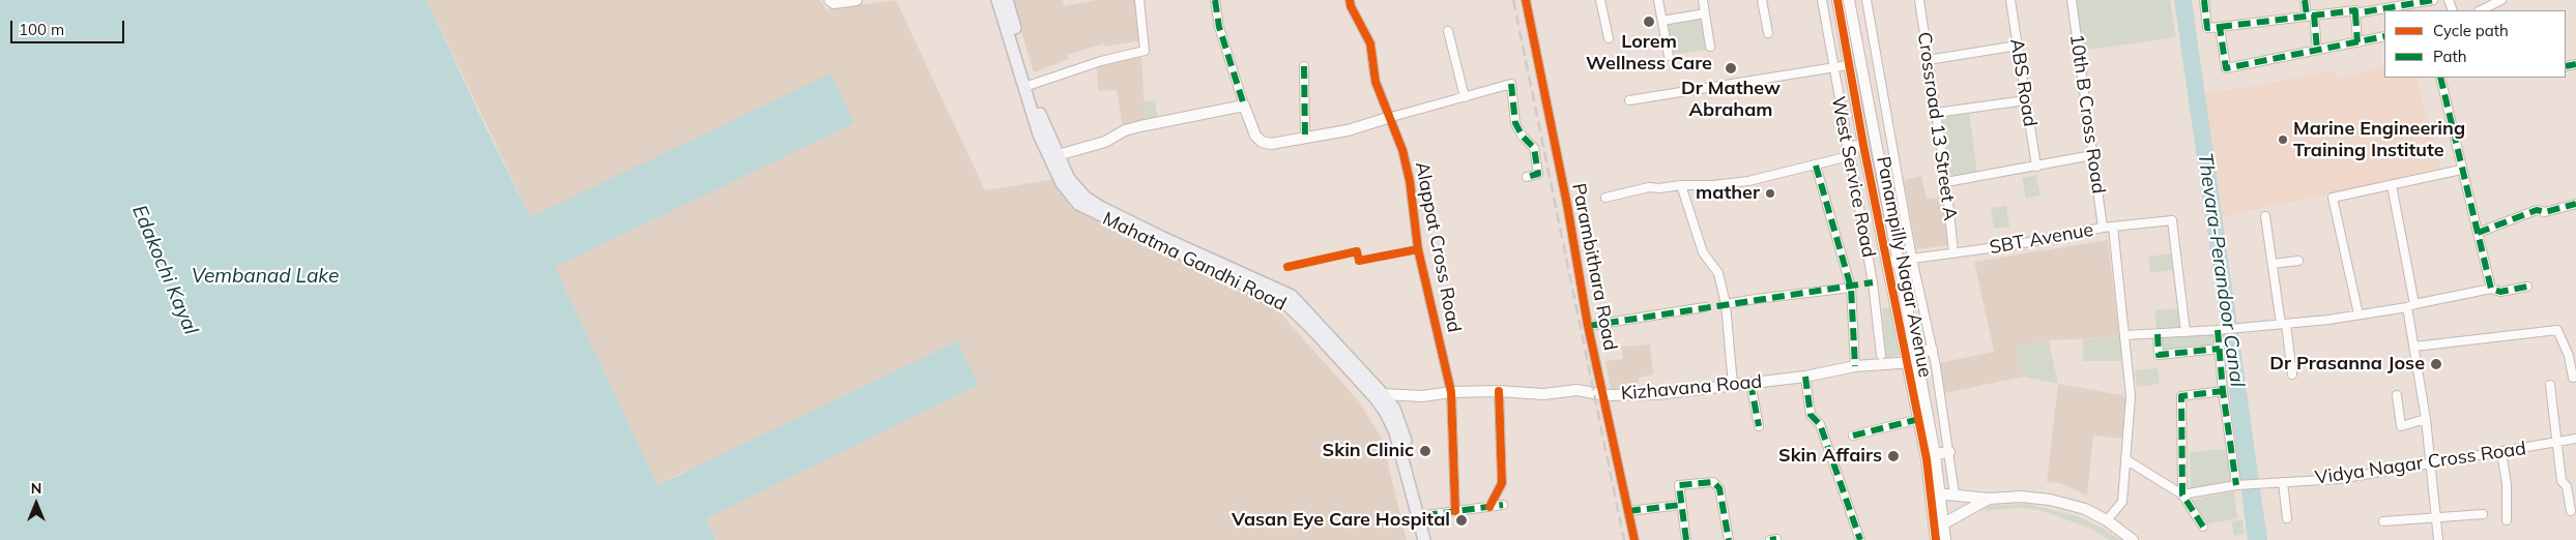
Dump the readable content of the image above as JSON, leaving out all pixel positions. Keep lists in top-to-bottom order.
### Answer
{
  "streets": {
    "main road": ["Mahatma Gandhi Road"],
    "street": [
      "ABS Road",
      "10th B Cross Road",
      "Crossroad 13 Street A",
      "West Service Road",
      "SBT Avenue",
      "Alappat Cross Road",
      "Parambithara Road",
      "Panampilly Nagar Avenue",
      "Kizhavana Road",
      "Vidya Nagar Cross Road"
    ]
  },
  "crossings": [
    ["10th B Cross Road", "SBT Avenue"],
    ["Crossroad 13 Street A", "SBT Avenue"],
    ["Alappat Cross Road", "Kizhavana Road"],
    ["Mahatma Gandhi Road", "Kizhavana Road"],
    ["Parambithara Road", "Kizhavana Road"],
    ["Panampilly Nagar Avenue", "Kizhavana Road"]
  ],
  "water": ["Edakochi Kayal", "Thevara-Perandoor Canal", "Vembanad Lake"],
  "places": [
    "Lorem Wellness Care",
    "Dr Mathew Abraham",
    "Marine Engineering Training Institute",
    "mather",
    "Dr Prasanna Jose",
    "Skin Clinic",
    "Skin Affairs",
    "Vasan Eye Care Hospital"
  ],
  "legend": ["Cycle path", "Path"],
  "scale_bar": "100 m",
  "north": "top"
}
